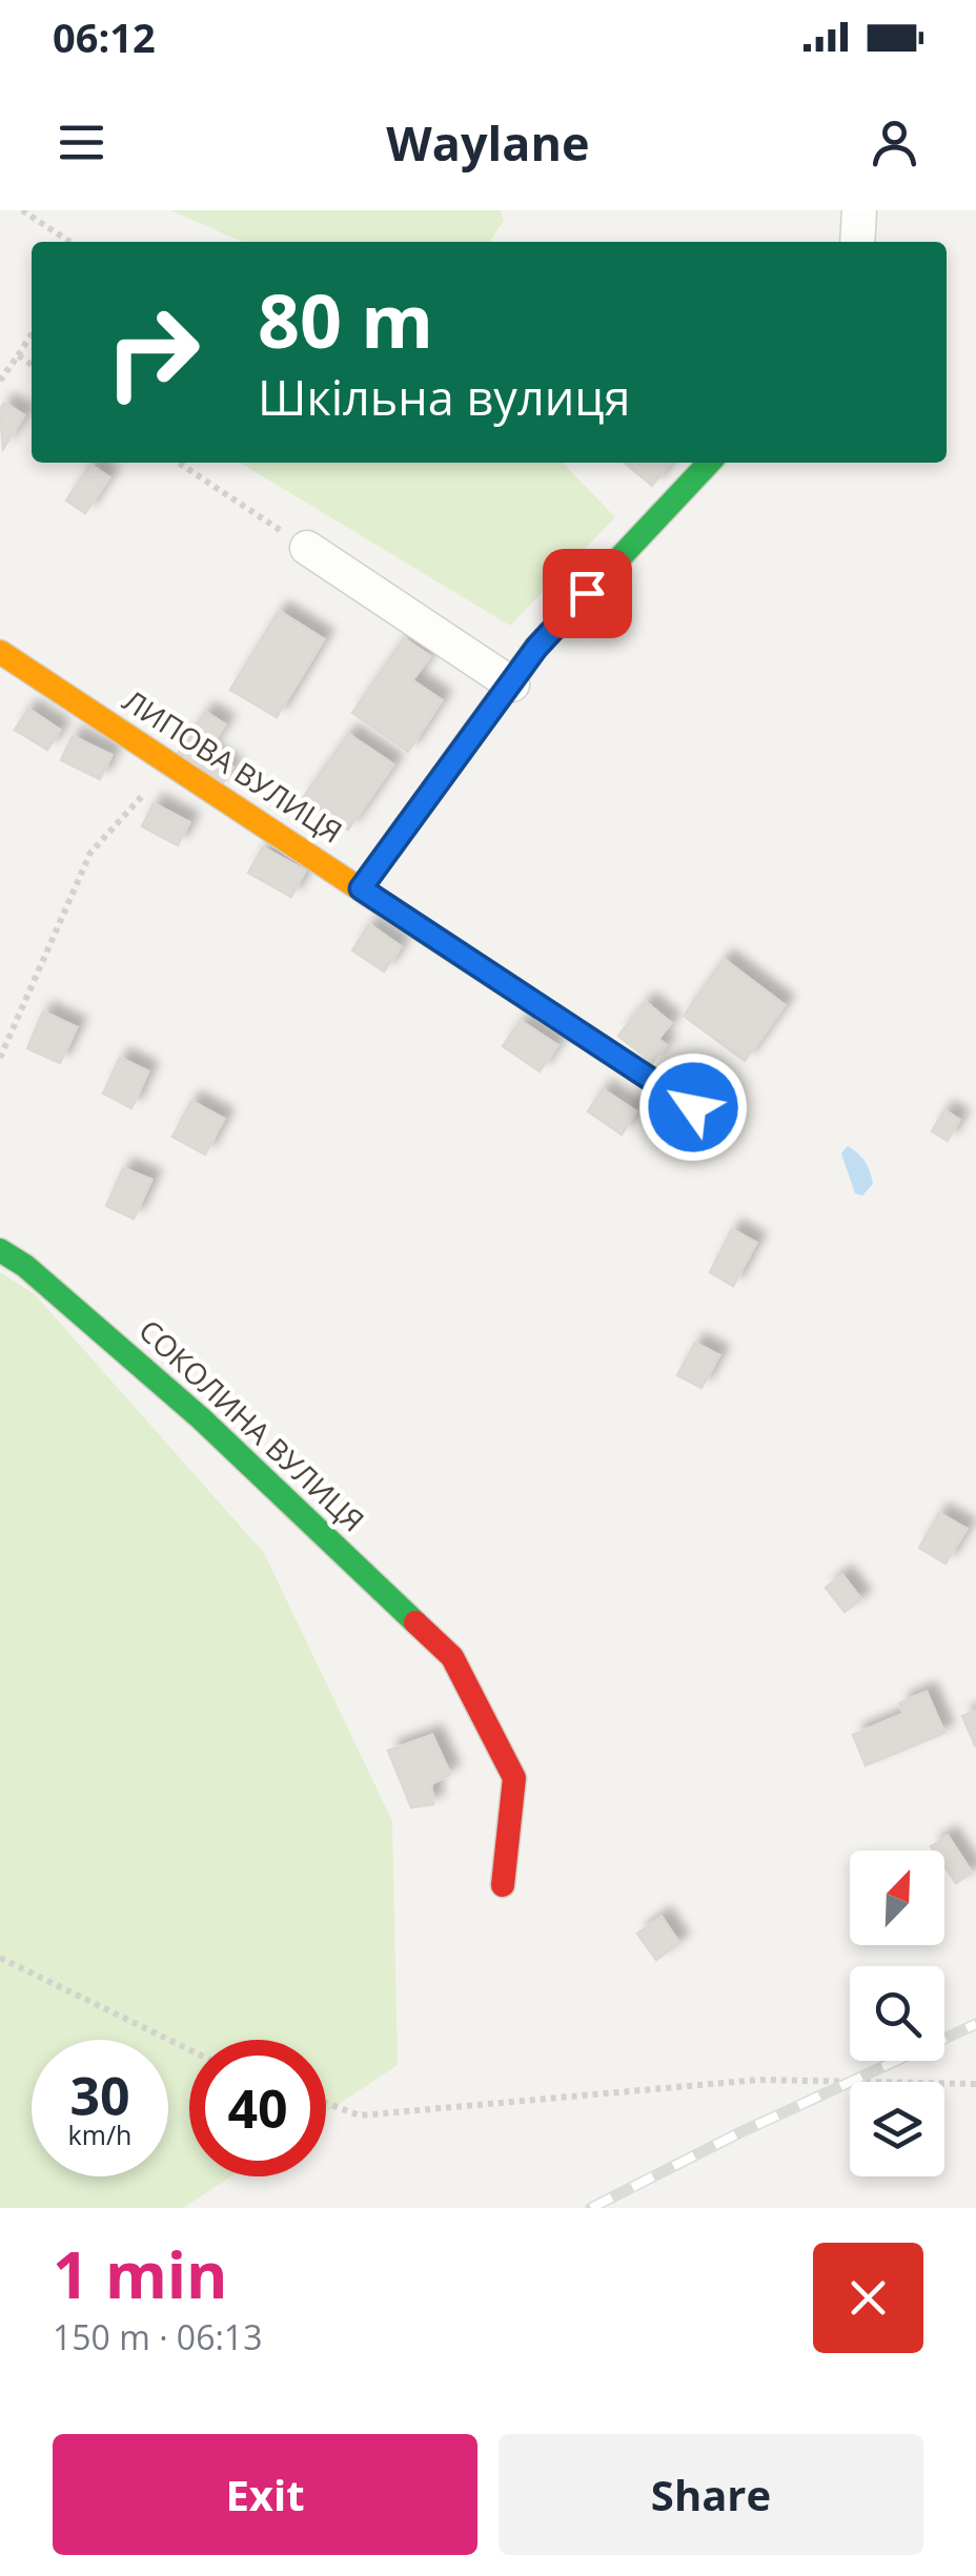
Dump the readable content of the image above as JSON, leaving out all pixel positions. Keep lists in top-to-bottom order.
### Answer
{
  "streets": {
    "street": ["ЛИПОВА ВУЛИЦЯ", "СОКОЛИНА ВУЛИЦЯ"]
  },
  "north": "top right",
  "page": {
    "status": "06:12",
    "header": "Waylane",
    "turn": ["80 m", "Шкільна вулиця"],
    "speed": "30 km/h",
    "limit": "40",
    "heading": ["1 min", "150 m · 06:13"],
    "buttons": ["Exit", "Share"]
  }
}
